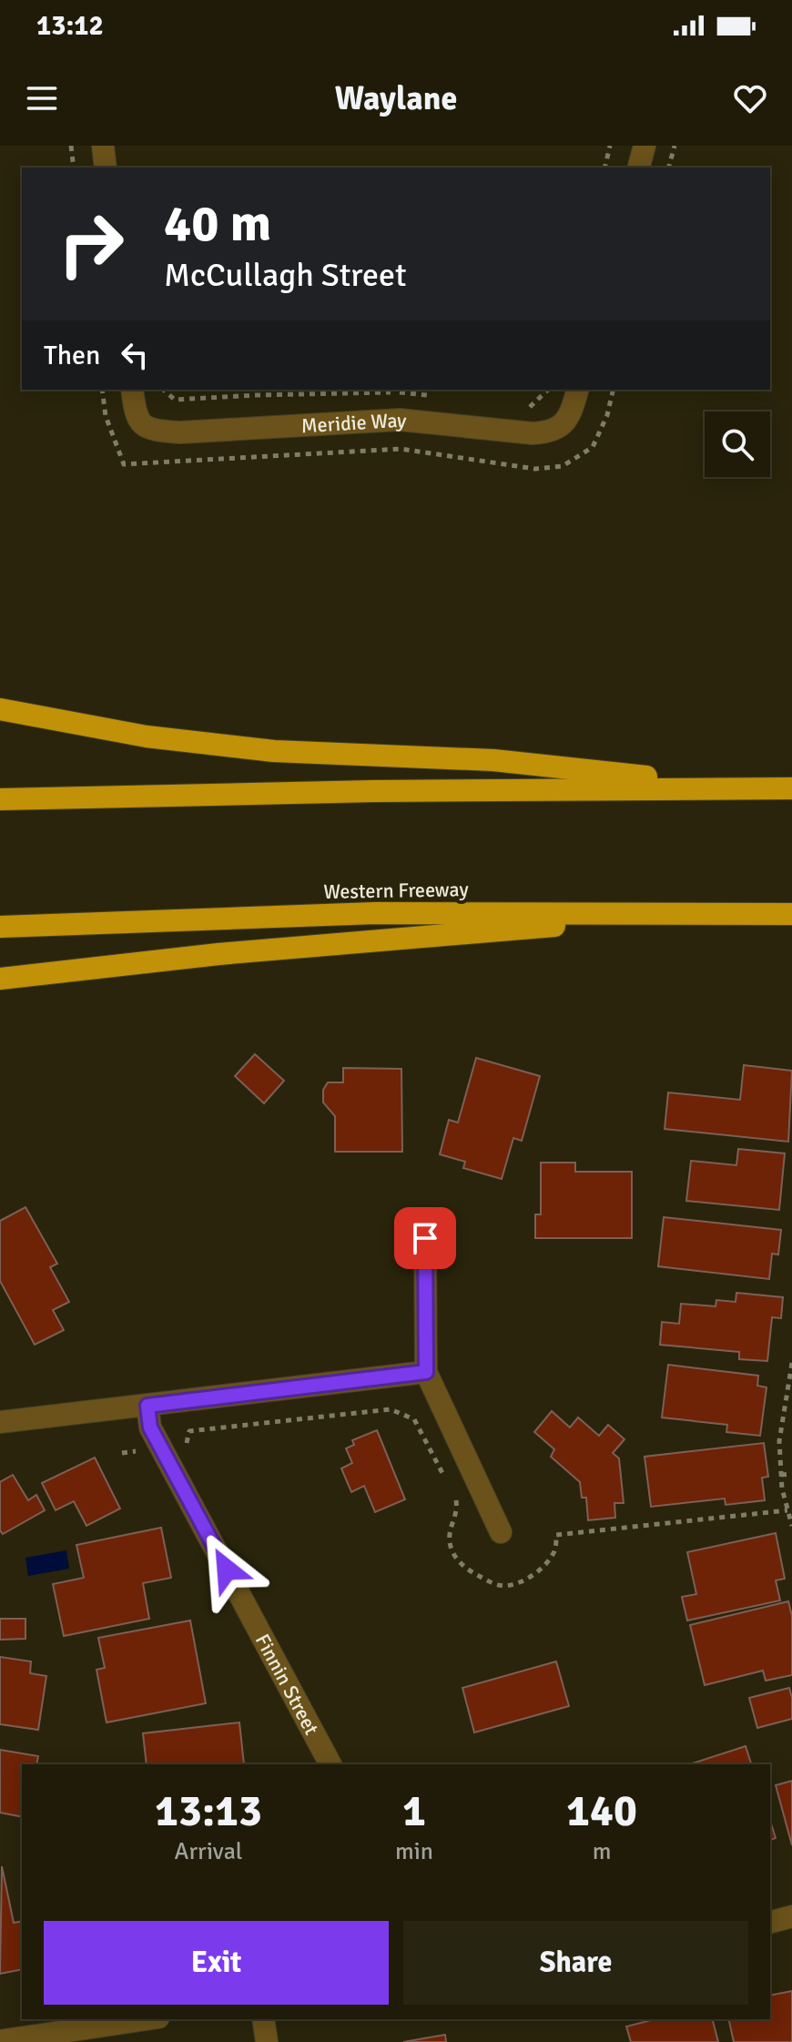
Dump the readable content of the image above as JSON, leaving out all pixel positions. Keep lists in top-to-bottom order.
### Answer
{
  "streets": {
    "highway": ["Western Freeway"],
    "street": ["Meridie Way", "Finnin Street"]
  },
  "page": {
    "status": "13:12",
    "header": "Waylane",
    "turn": ["40 m", "McCullagh Street"],
    "then": "Then",
    "eta": [
      "13:13",
      "Arrival",
      "1",
      "min",
      "140",
      "m"
    ],
    "buttons": ["Exit", "Share"]
  }
}
